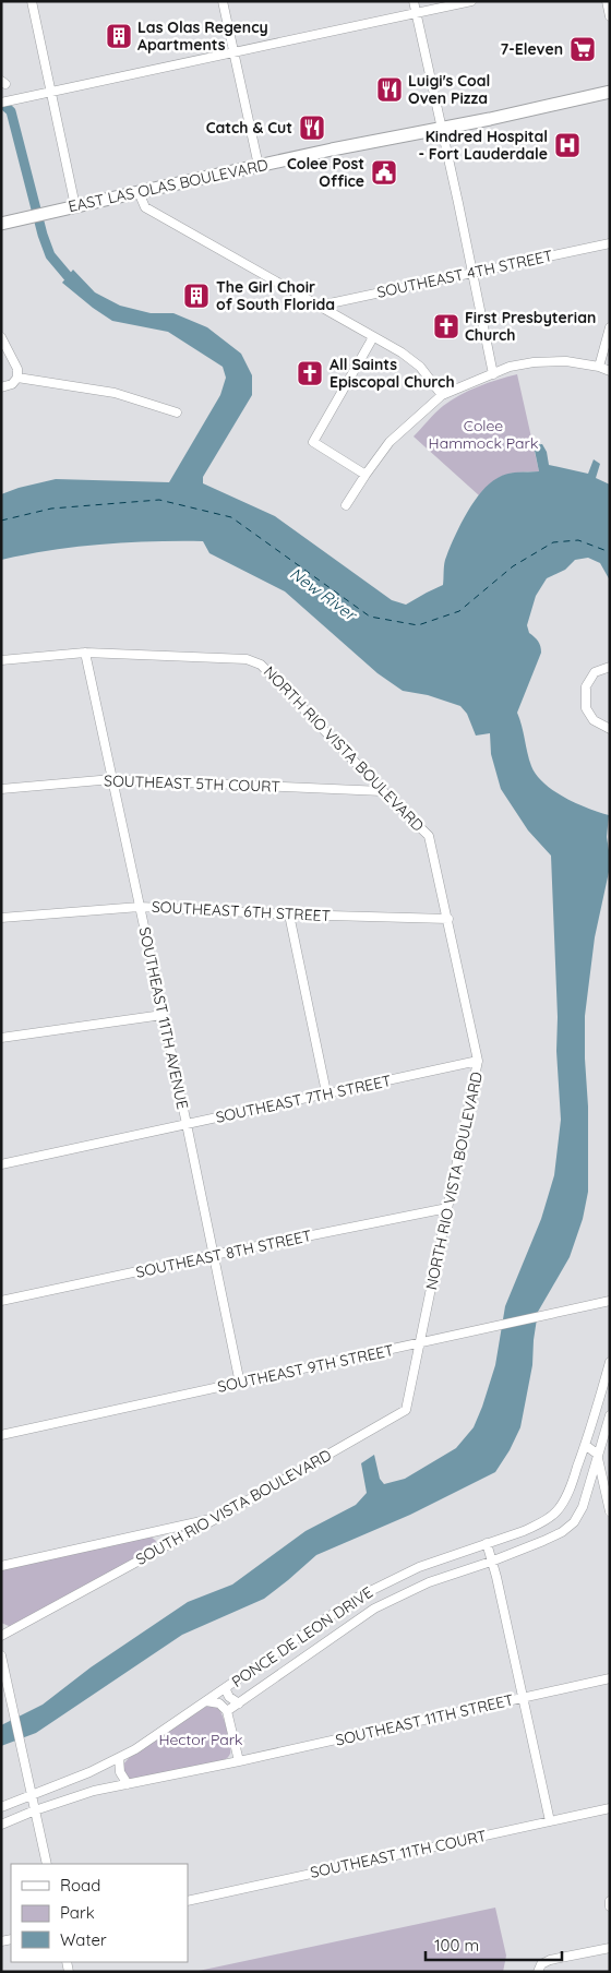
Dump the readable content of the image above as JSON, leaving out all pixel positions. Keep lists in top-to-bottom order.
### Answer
{
  "streets": {
    "main road": ["EAST LAS OLAS BOULEVARD"],
    "street": [
      "SOUTHEAST 4TH STREET",
      "NORTH RIO VISTA BOULEVARD",
      "SOUTHEAST 5TH COURT",
      "SOUTHEAST 6TH STREET",
      "SOUTHEAST 11TH AVENUE",
      "SOUTHEAST 7TH STREET",
      "SOUTHEAST 8TH STREET",
      "SOUTHEAST 9TH STREET",
      "SOUTH RIO VISTA BOULEVARD",
      "PONCE DE LEON DRIVE",
      "SOUTHEAST 11TH STREET",
      "SOUTHEAST 11TH COURT"
    ]
  },
  "crossings": [
    ["NORTH RIO VISTA BOULEVARD", "SOUTHEAST 5TH COURT"],
    ["NORTH RIO VISTA BOULEVARD", "SOUTHEAST 6TH STREET"],
    ["NORTH RIO VISTA BOULEVARD", "SOUTHEAST 11TH AVENUE"],
    ["NORTH RIO VISTA BOULEVARD", "SOUTHEAST 7TH STREET"],
    ["NORTH RIO VISTA BOULEVARD", "SOUTHEAST 8TH STREET"],
    ["NORTH RIO VISTA BOULEVARD", "SOUTHEAST 9TH STREET"],
    ["NORTH RIO VISTA BOULEVARD", "SOUTH RIO VISTA BOULEVARD"],
    ["SOUTHEAST 5TH COURT", "SOUTHEAST 11TH AVENUE"],
    ["SOUTHEAST 6TH STREET", "SOUTHEAST 11TH AVENUE"],
    ["SOUTHEAST 11TH AVENUE", "SOUTHEAST 7TH STREET"],
    ["SOUTHEAST 11TH AVENUE", "SOUTHEAST 8TH STREET"],
    ["SOUTHEAST 11TH AVENUE", "SOUTHEAST 9TH STREET"],
    ["SOUTHEAST 9TH STREET", "SOUTH RIO VISTA BOULEVARD"]
  ],
  "water": ["New River"],
  "parks": ["Colee Hammock Park", "Hector Park"],
  "places": {
    "building": ["Las Olas Regency Apartments", "The Girl Choir of South Florida"],
    "supermarket": ["7-Eleven"],
    "restaurant": ["Luigi's Coal Oven Pizza", "Catch & Cut"],
    "hospital": ["Kindred Hospital - Fort Lauderdale"],
    "public building": ["Colee Post Office"],
    "church": ["First Presbyterian Church", "All Saints Episcopal Church"]
  },
  "legend": ["Road", "Park", "Water"],
  "scale_bar": "100 m"
}
